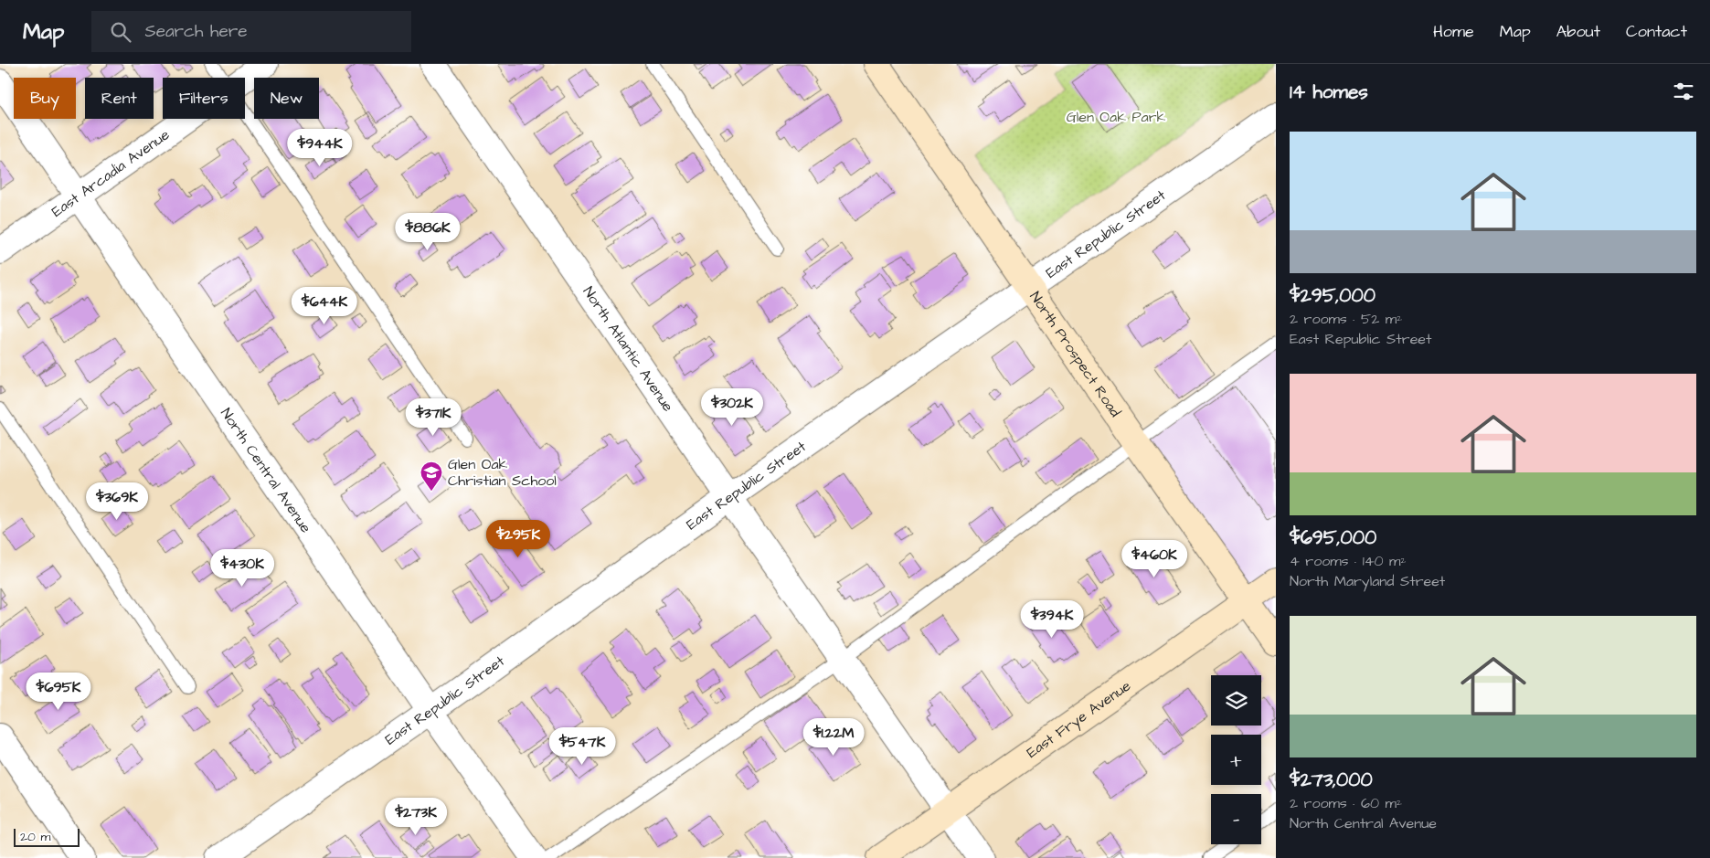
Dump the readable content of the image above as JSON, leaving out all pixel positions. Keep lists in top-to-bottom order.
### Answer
{
  "streets": {
    "main road": ["North Prospect Road", "East Frye Avenue"],
    "street": [
      "East Arcadia Avenue",
      "East Republic Street",
      "North Atlantic Avenue",
      "North Central Avenue"
    ]
  },
  "crossings": [
    ["East Arcadia Avenue", "North Central Avenue"],
    ["East Republic Street", "North Atlantic Avenue"],
    ["East Republic Street", "North Prospect Road"],
    ["East Republic Street", "North Central Avenue"],
    ["North Atlantic Avenue", "East Frye Avenue"],
    ["North Prospect Road", "East Frye Avenue"]
  ],
  "parks": ["Glen Oak Park"],
  "places": {
    "school or university": ["Glen Oak Christian School"]
  },
  "scale_bar": "20 m",
  "page": {
    "header": "Map",
    "search": "Search here",
    "nav": [
      "Home",
      "Map",
      "About",
      "Contact"
    ],
    "heading": "14 homes",
    "chip": [
      "Buy",
      "Rent",
      "Filters",
      "New"
    ],
    "list": [
      {
        "name": "$295,000",
        "note": "2 rooms · 52 m² · East Republic Street"
      },
      {
        "name": "$695,000",
        "note": "4 rooms · 140 m² · North Maryland Street"
      },
      {
        "name": "$273,000",
        "note": "2 rooms · 60 m² · North Central Avenue"
      }
    ],
    "price": [
      "$944K",
      "$886K",
      "$644K",
      "$302K",
      "$371K",
      "$369K",
      "$295K",
      "$460K",
      "$430K",
      "$394K",
      "$695K",
      "$1.22M",
      "$547K",
      "$273K"
    ],
    "map_buttons": ["+", "−"],
    "scale": "20 m"
  }
}
